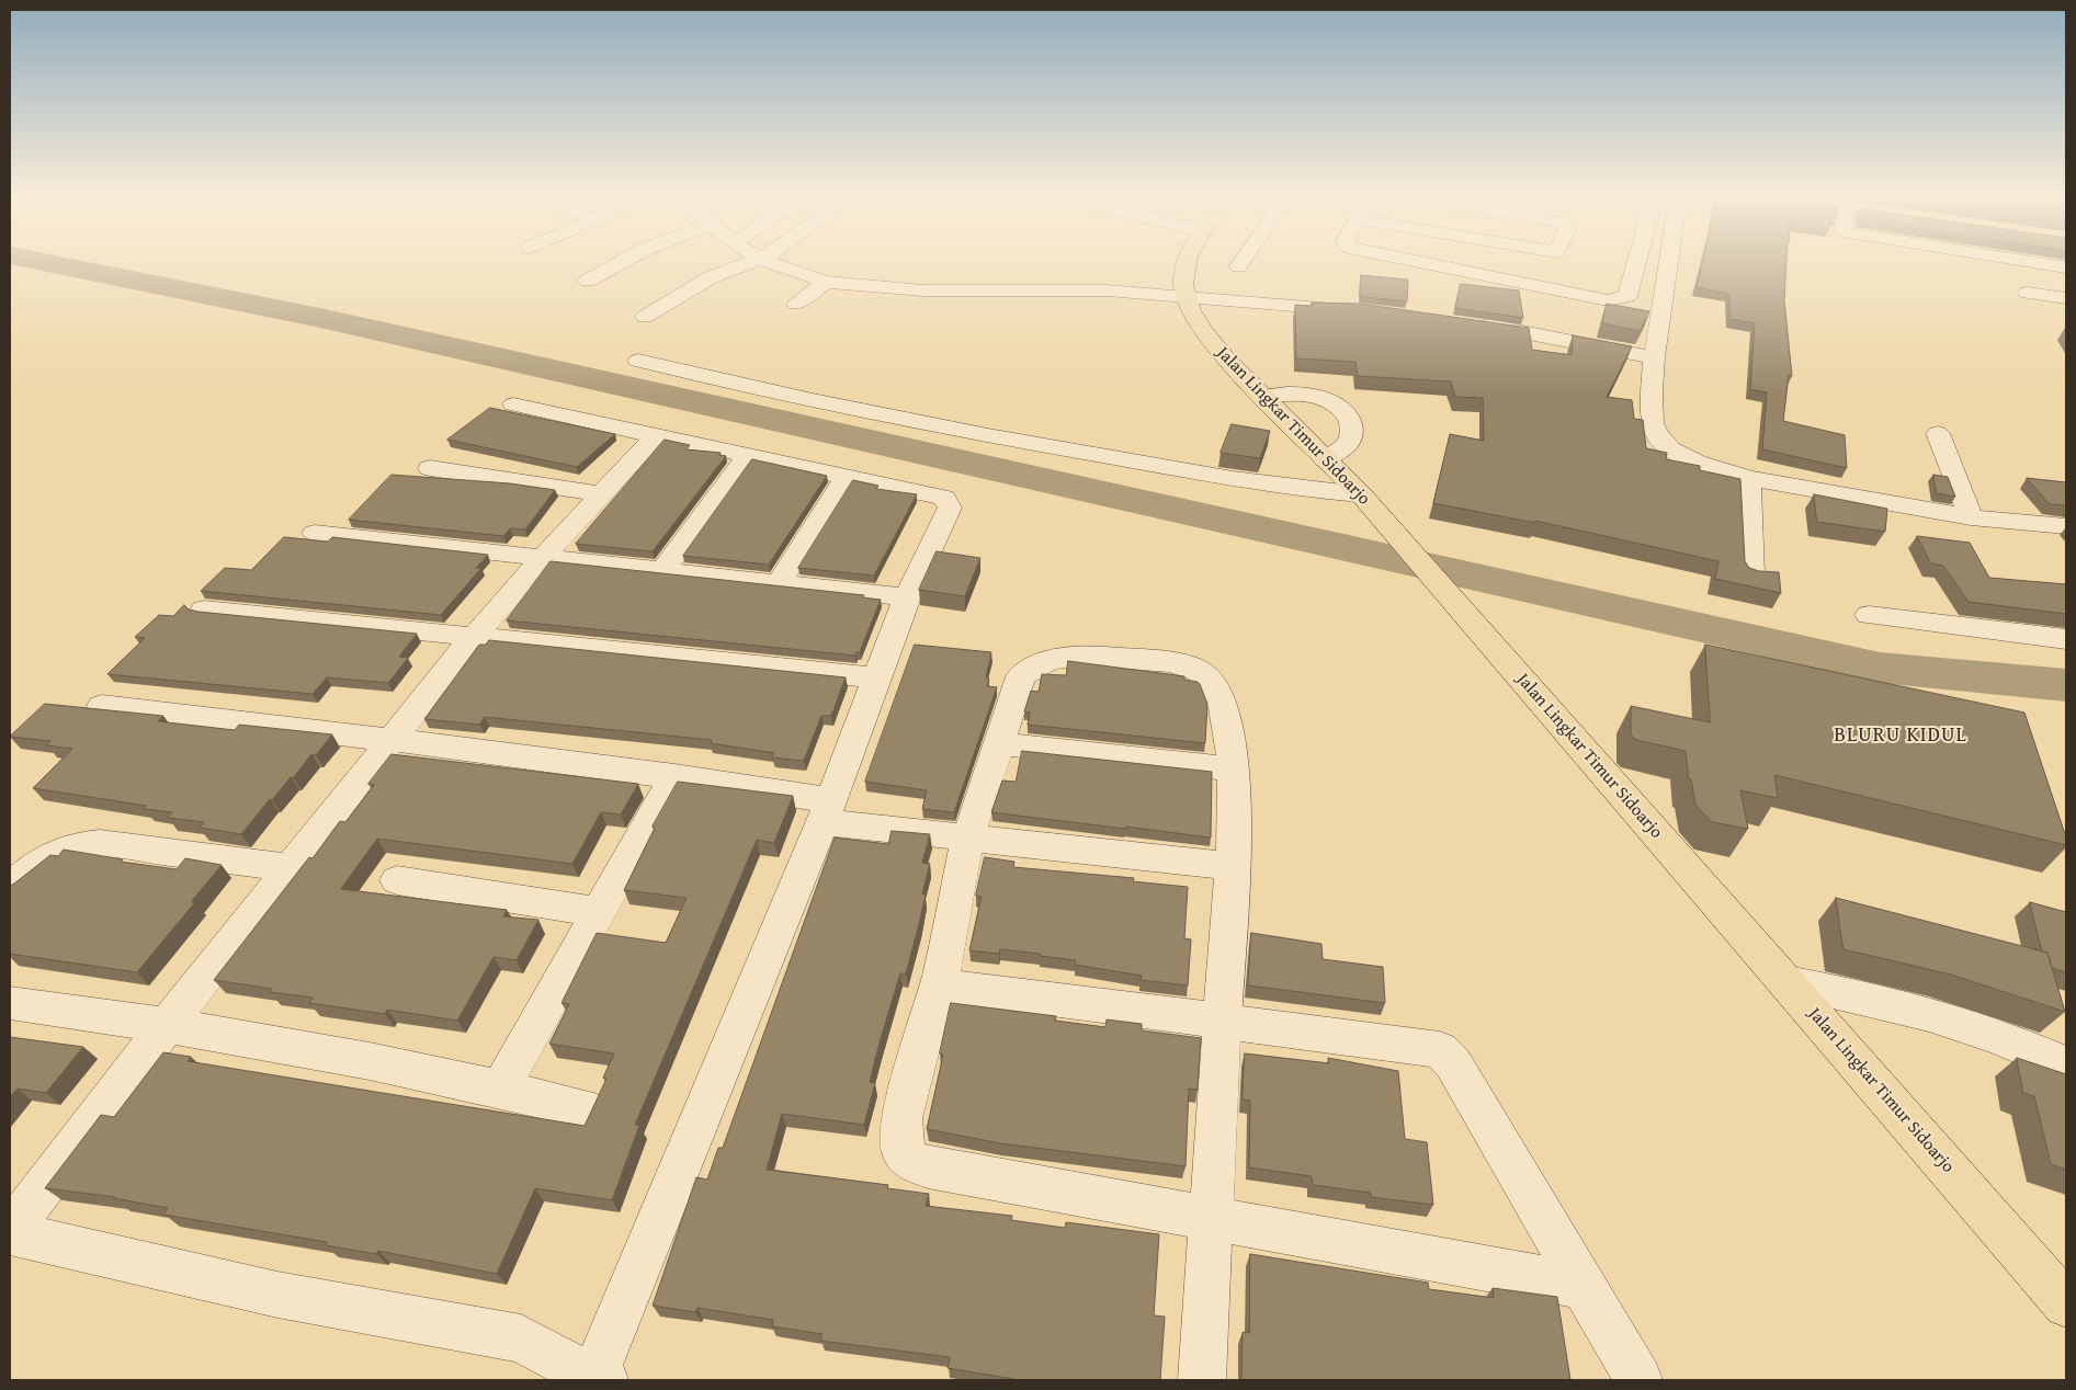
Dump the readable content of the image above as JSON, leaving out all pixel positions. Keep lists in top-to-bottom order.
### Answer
{
  "streets": {
    "main road": ["Jalan Lingkar Timur Sidoarjo"]
  },
  "districts": ["BLURU KIDUL"]
}
